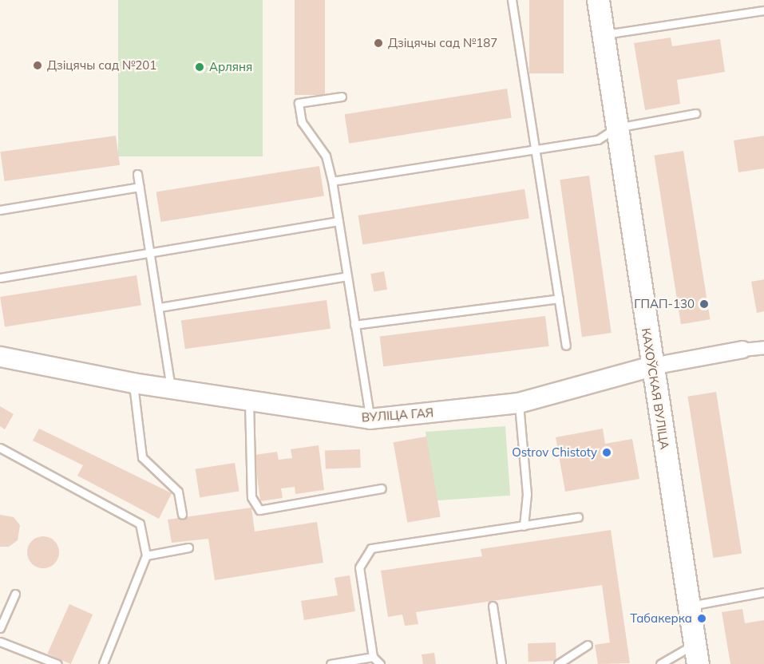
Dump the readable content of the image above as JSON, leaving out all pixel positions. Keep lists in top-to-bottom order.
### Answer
{
  "streets": {
    "main road": ["КАХОЎСКАЯ ВУЛІЦА"],
    "street": ["ВУЛІЦА ГАЯ"]
  },
  "crossings": [
    ["КАХОЎСКАЯ ВУЛІЦА", "ВУЛІЦА ГАЯ"]
  ],
  "places": [
    "Дзіцячы сад №187",
    "Дзіцячы сад №201",
    "Арляня",
    "ГПАП-130",
    "Ostrov Chistoty",
    "Табакерка"
  ]
}
